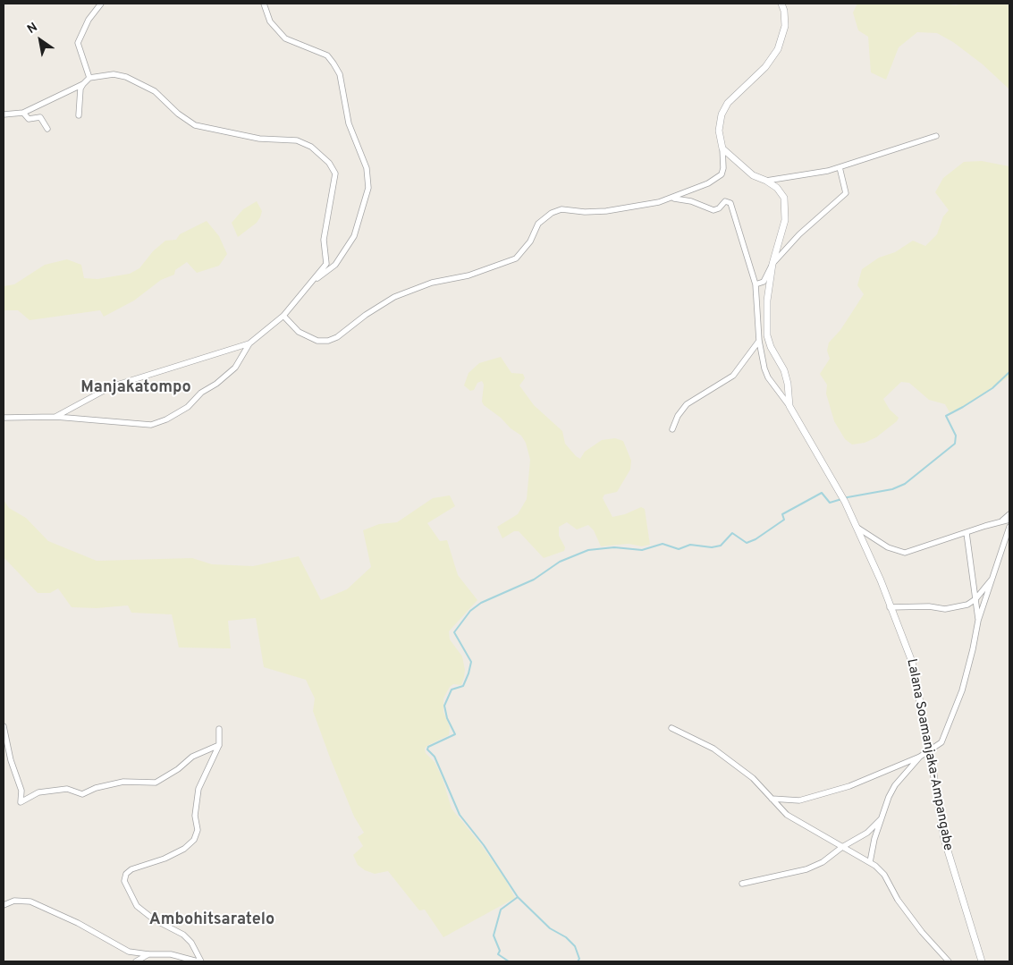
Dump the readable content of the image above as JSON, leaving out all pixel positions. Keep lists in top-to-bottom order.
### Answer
{
  "streets": {
    "street": ["Lalana Soamanjaka-Ampangabe"]
  },
  "districts": ["Manjakatompo", "Ambohitsaratelo"],
  "north": "top left"
}
